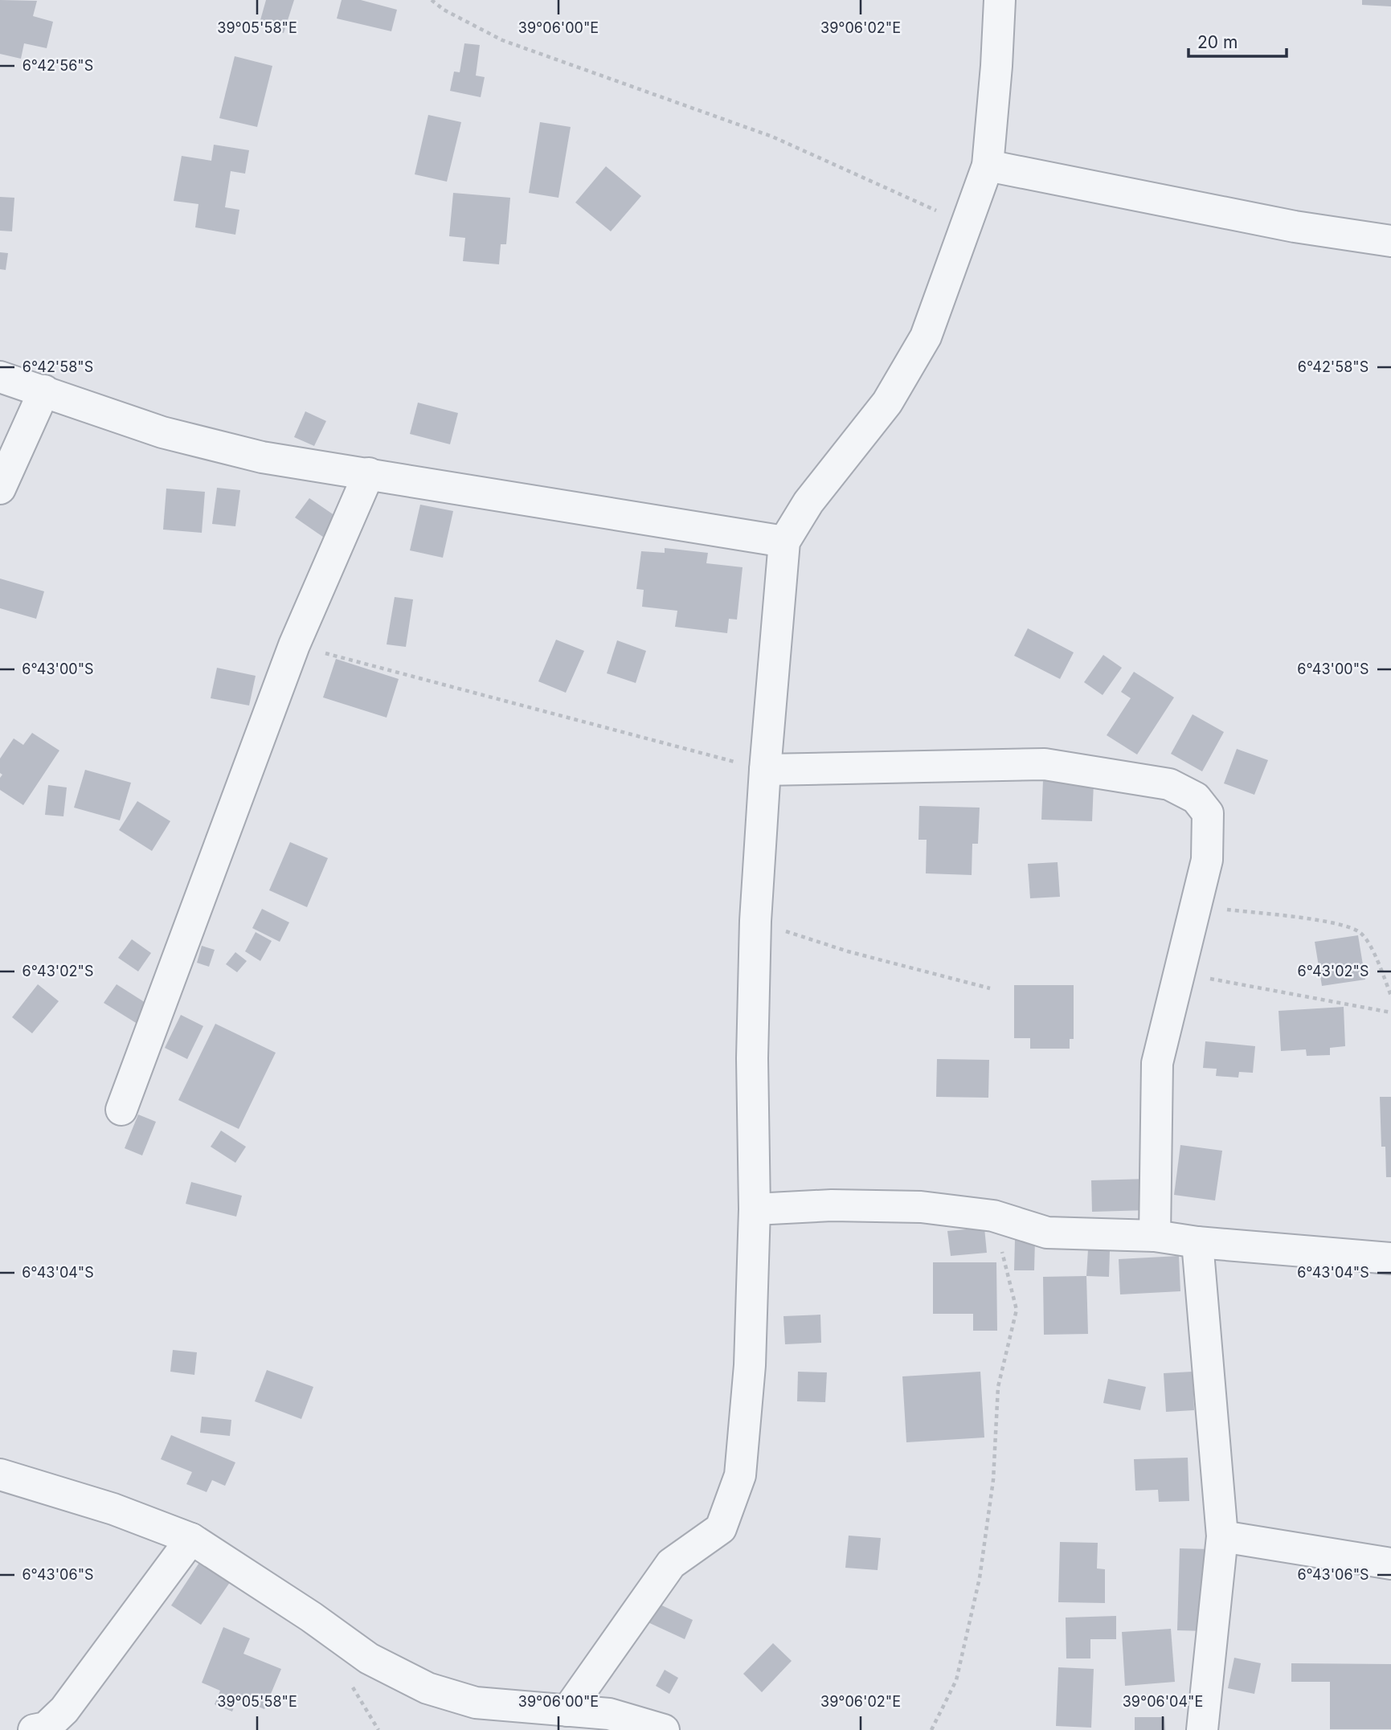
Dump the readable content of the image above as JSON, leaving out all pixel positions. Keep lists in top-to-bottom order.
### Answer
{
  "scale_bar": "20 m",
  "coordinates": [
    "39°05'58\"E",
    "39°06'00\"E",
    "39°06'02\"E",
    "6°42'56\"S",
    "6°42'58\"S",
    "6°43'00\"S",
    "6°43'02\"S",
    "6°43'04\"S",
    "6°43'06\"S",
    "39°06'04\"E"
  ]
}
